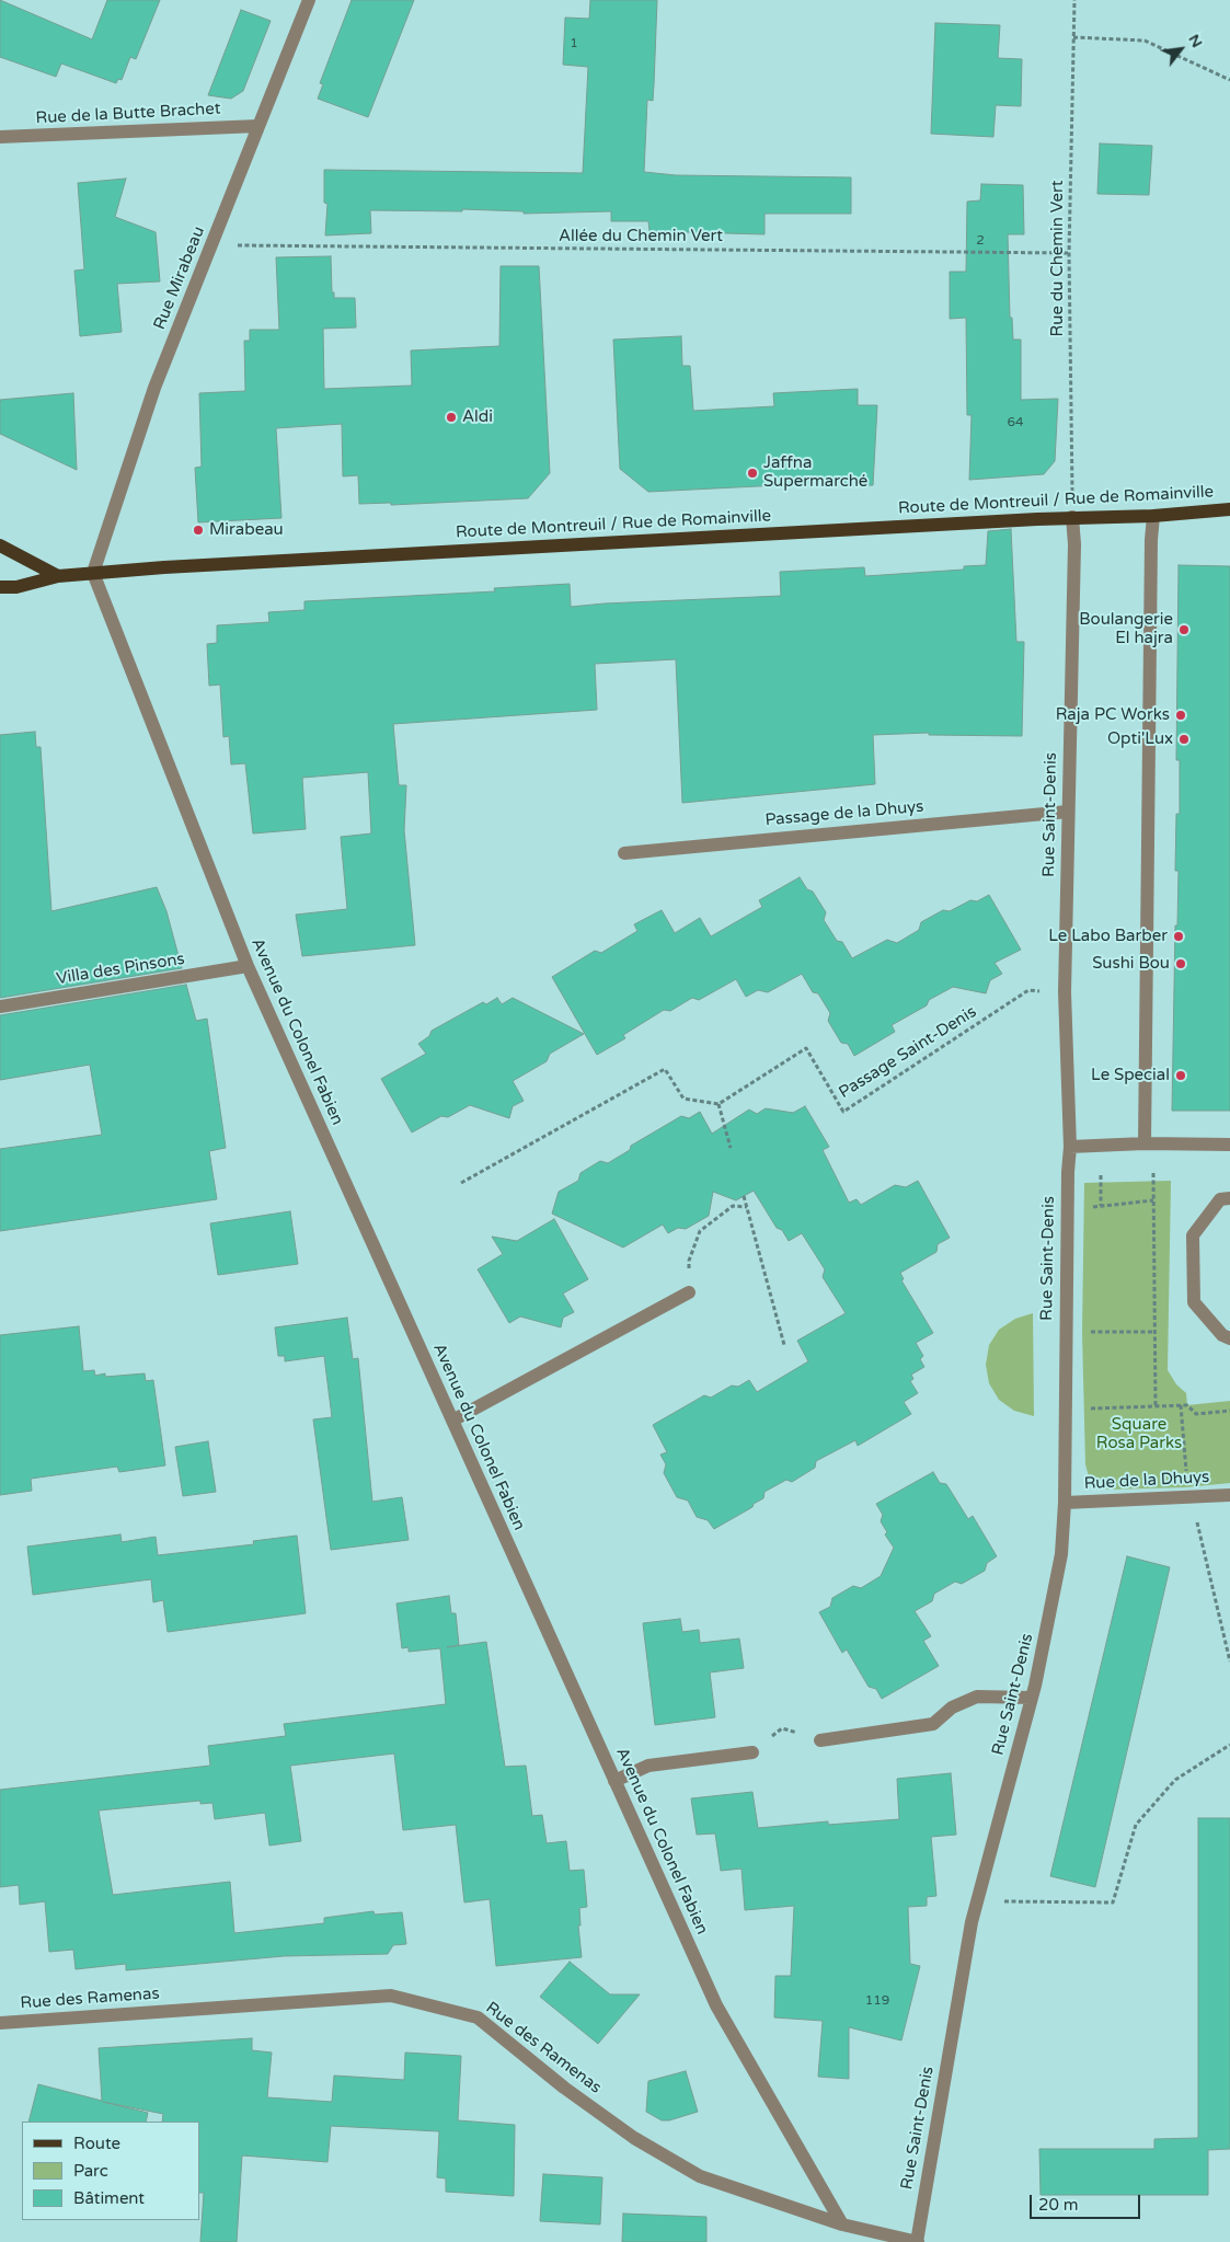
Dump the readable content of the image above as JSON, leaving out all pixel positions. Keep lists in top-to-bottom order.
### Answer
{
  "streets": {
    "main road": ["Route de Montreuil / Rue de Romainville"],
    "street": [
      "Rue de la Butte Brachet",
      "Rue Mirabeau",
      "Passage de la Dhuys",
      "Rue Saint-Denis",
      "Villa des Pinsons",
      "Avenue du Colonel Fabien",
      "Rue de la Dhuys",
      "Rue des Ramenas"
    ],
    "path": ["Allée du Chemin Vert", "Rue du Chemin Vert", "Passage Saint-Denis"]
  },
  "crossings": [
    ["Rue de la Butte Brachet", "Rue Mirabeau"],
    ["Allée du Chemin Vert", "Rue du Chemin Vert"],
    ["Allée du Chemin Vert", "Rue Mirabeau"],
    ["Rue du Chemin Vert", "Route de Montreuil / Rue de Romainville"],
    ["Rue du Chemin Vert", "Rue Saint-Denis"],
    ["Rue Mirabeau", "Route de Montreuil / Rue de Romainville"],
    ["Rue Mirabeau", "Avenue du Colonel Fabien"],
    ["Route de Montreuil / Rue de Romainville", "Rue Saint-Denis"],
    ["Route de Montreuil / Rue de Romainville", "Avenue du Colonel Fabien"],
    ["Passage de la Dhuys", "Rue Saint-Denis"],
    ["Rue Saint-Denis", "Passage Saint-Denis"],
    ["Rue Saint-Denis", "Rue de la Dhuys"],
    ["Villa des Pinsons", "Avenue du Colonel Fabien"],
    ["Avenue du Colonel Fabien", "Rue des Ramenas"]
  ],
  "parks": ["Square Rosa Parks"],
  "places": [
    "Aldi",
    "Jaffna Supermarché",
    "Mirabeau",
    "Boulangerie El hajra",
    "Raja PC Works",
    "Opti'Lux",
    "Le Labo Barber",
    "Sushi Bou",
    "Le Special"
  ],
  "house_numbers": [
    "1",
    "2",
    "64",
    "119"
  ],
  "legend": ["Route", "Parc", "Bâtiment"],
  "scale_bar": "20 m",
  "north": "top right"
}
